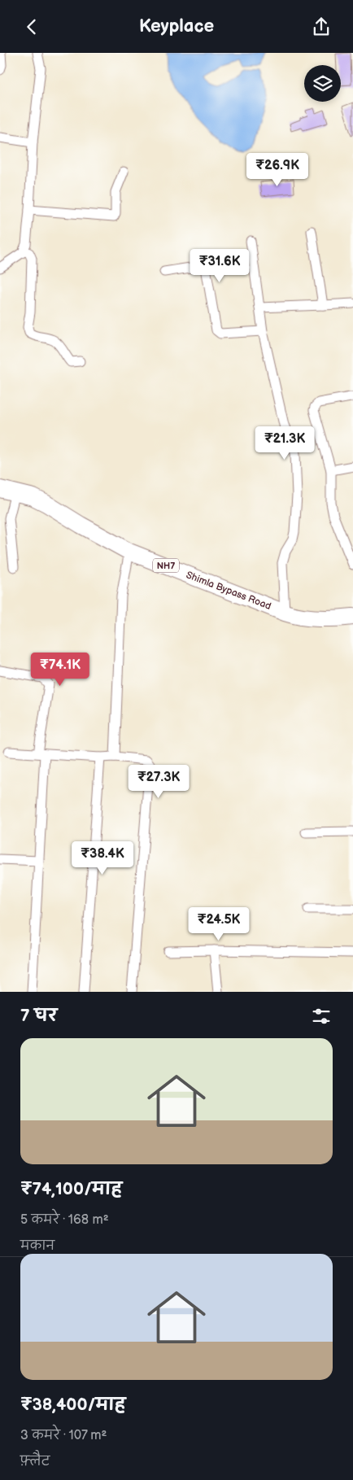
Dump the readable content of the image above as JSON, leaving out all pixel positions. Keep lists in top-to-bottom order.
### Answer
{
  "streets": {
    "highway": ["NH7", "Shimla Bypass Road"]
  },
  "page": {
    "header": "Keyplace",
    "price": [
      "₹26.9K",
      "₹31.6K",
      "₹21.3K",
      "₹74.1K",
      "₹27.3K",
      "₹38.4K",
      "₹24.5K"
    ],
    "heading": "7 घर",
    "list": [
      {
        "name": "₹74,100/माह",
        "note": "5 कमरे · 168 m² · मकान"
      },
      {
        "name": "₹38,400/माह",
        "note": "3 कमरे · 107 m² · फ़्लैट"
      }
    ]
  }
}
